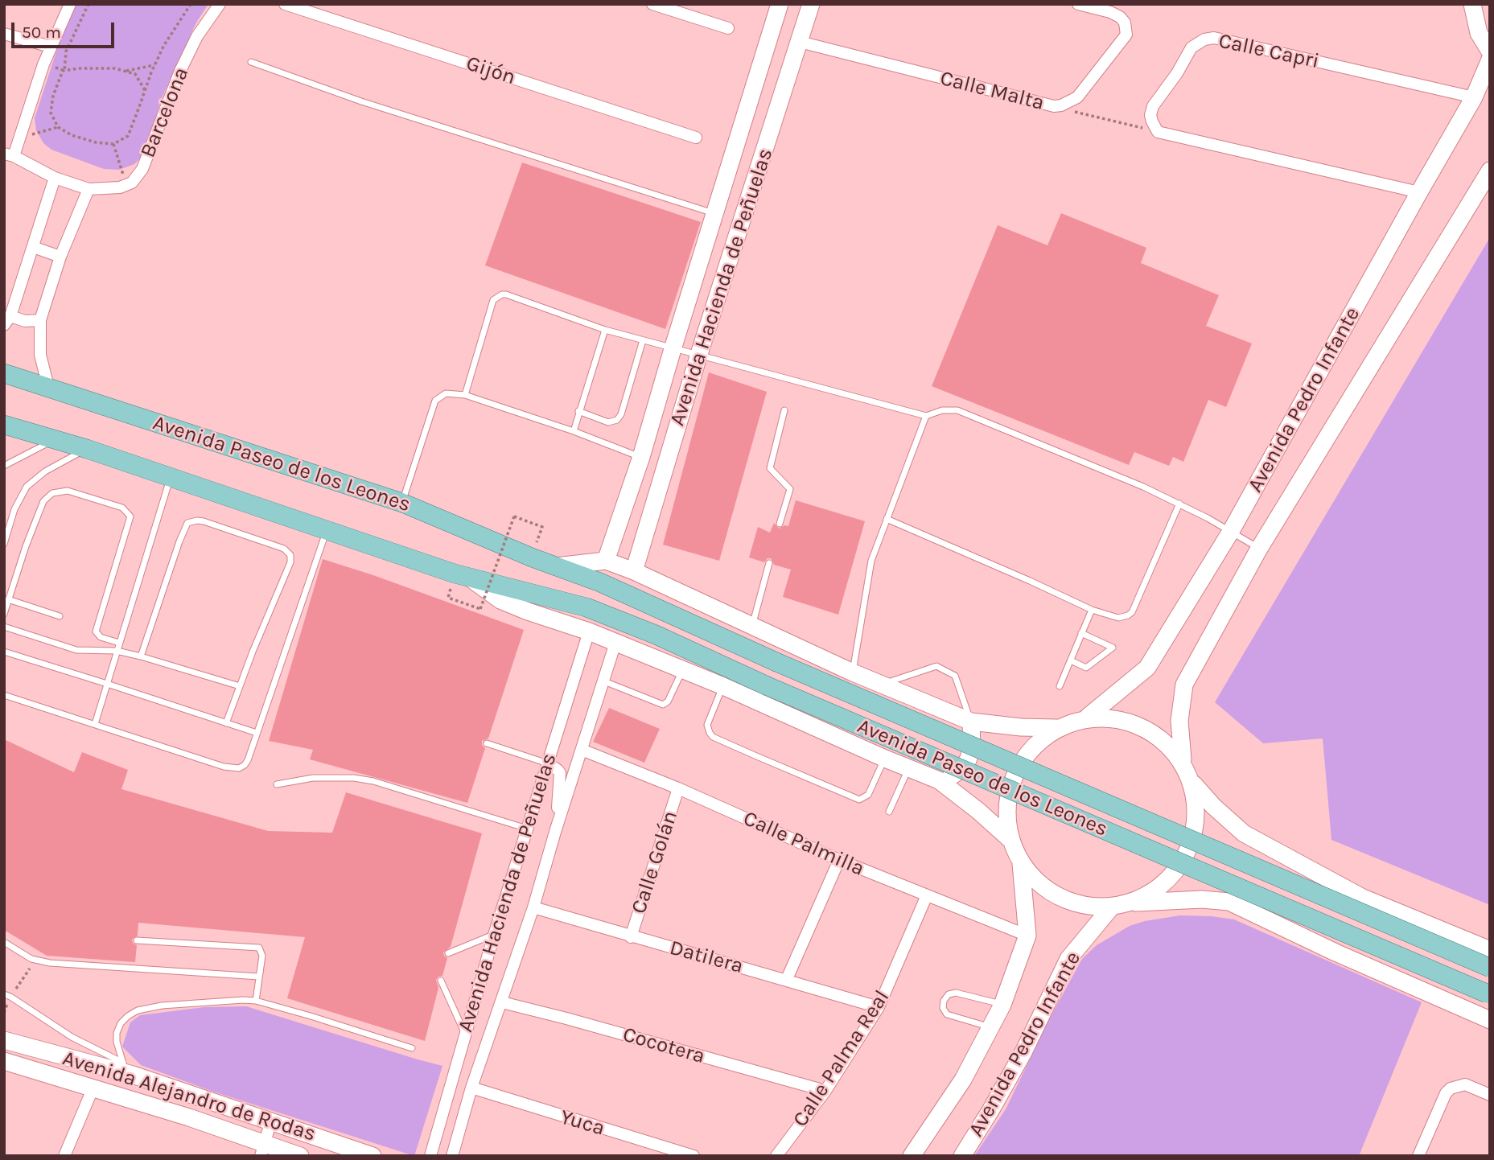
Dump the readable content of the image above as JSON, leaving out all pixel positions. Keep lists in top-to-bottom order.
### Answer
{
  "streets": {
    "main road": ["Avenida Paseo de los Leones"],
    "street": [
      "Calle Capri",
      "Gijón",
      "Calle Malta",
      "Barcelona",
      "Avenida Hacienda de Peñuelas",
      "Avenida Pedro Infante",
      "Calle Palmilla",
      "Calle Golán",
      "Datilera",
      "Cocotera",
      "Calle Palma Real",
      "Avenida Alejandro de Rodas",
      "Yuca"
    ]
  },
  "crossings": [
    ["Calle Capri", "Avenida Pedro Infante"],
    ["Calle Malta", "Avenida Hacienda de Peñuelas"],
    ["Avenida Hacienda de Peñuelas", "Avenida Paseo de los Leones"],
    ["Avenida Hacienda de Peñuelas", "Calle Palmilla"],
    ["Avenida Hacienda de Peñuelas", "Datilera"],
    ["Avenida Hacienda de Peñuelas", "Cocotera"],
    ["Avenida Hacienda de Peñuelas", "Yuca"],
    ["Avenida Pedro Infante", "Avenida Paseo de los Leones"],
    ["Avenida Pedro Infante", "Calle Palmilla"],
    ["Calle Palmilla", "Calle Golán"],
    ["Calle Palmilla", "Calle Palma Real"],
    ["Calle Golán", "Datilera"],
    ["Datilera", "Calle Palma Real"],
    ["Cocotera", "Calle Palma Real"]
  ],
  "scale_bar": "50 m"
}
